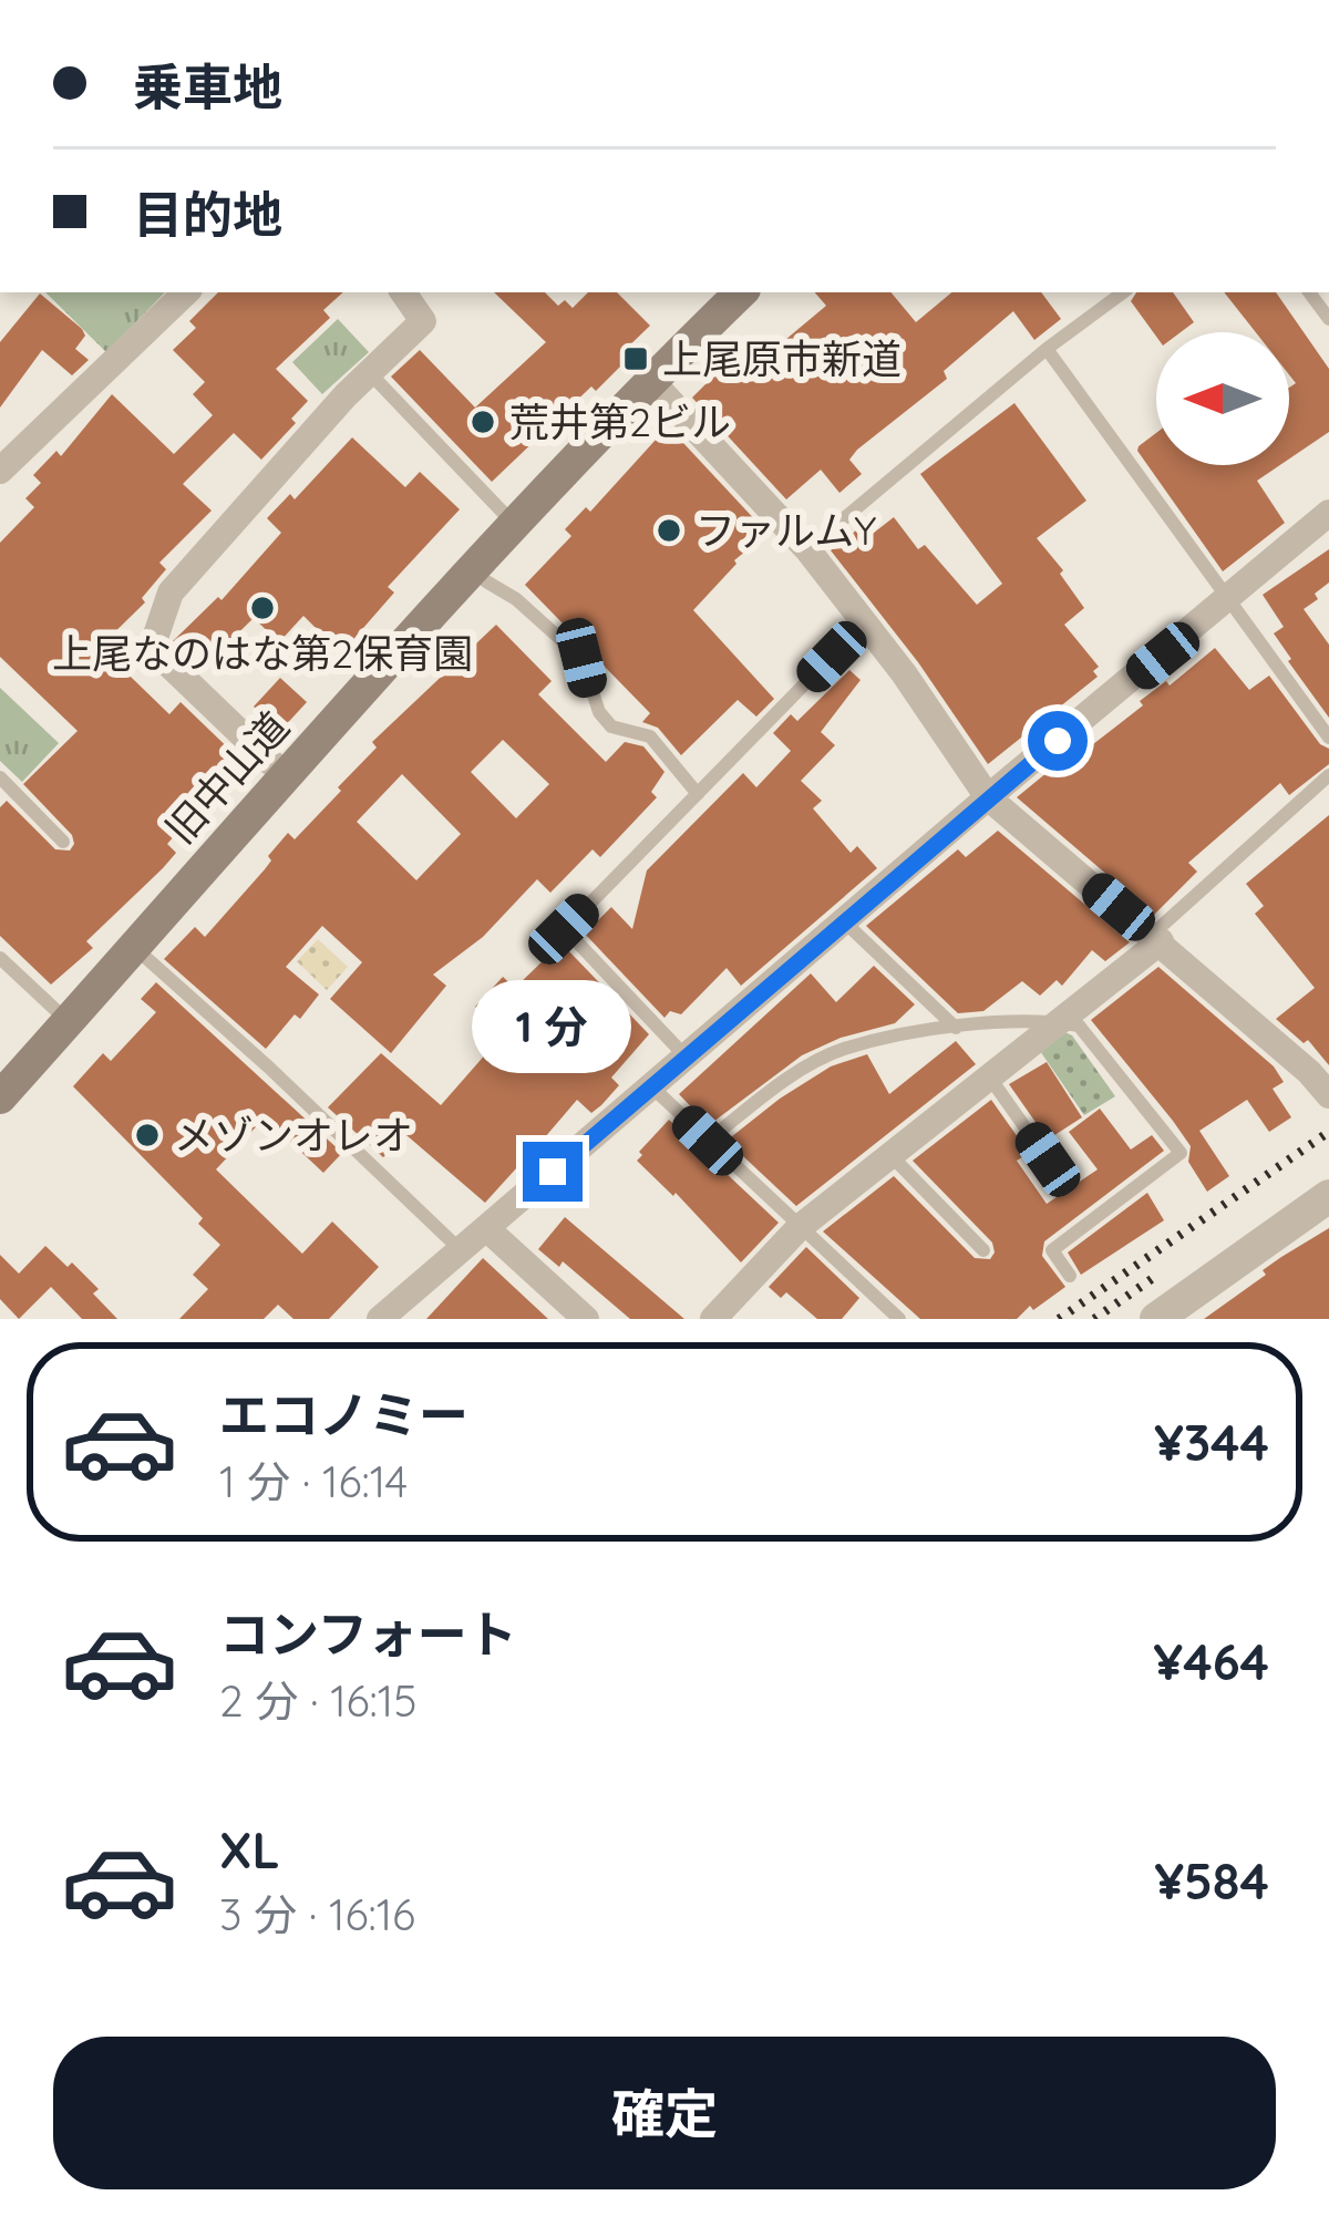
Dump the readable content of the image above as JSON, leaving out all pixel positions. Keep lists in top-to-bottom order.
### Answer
{
  "streets": {
    "main road": ["旧中山道"]
  },
  "places": {
    "transit": ["上尾原市新道"],
    "other": [
      "荒井第2ビル",
      "ファルムY",
      "上尾なのはな第2保育園",
      "メゾンオレオ"
    ]
  },
  "north": "left",
  "page": {
    "banner": ["乗車地", "目的地"],
    "bubble": "1 分",
    "list": [
      {
        "name": "エコノミー",
        "note": "1 分 · 16:14",
        "value": "¥344"
      },
      {
        "name": "コンフォート",
        "note": "2 分 · 16:15",
        "value": "¥464"
      },
      {
        "name": "XL",
        "note": "3 分 · 16:16",
        "value": "¥584"
      }
    ],
    "buttons": "確定"
  }
}
